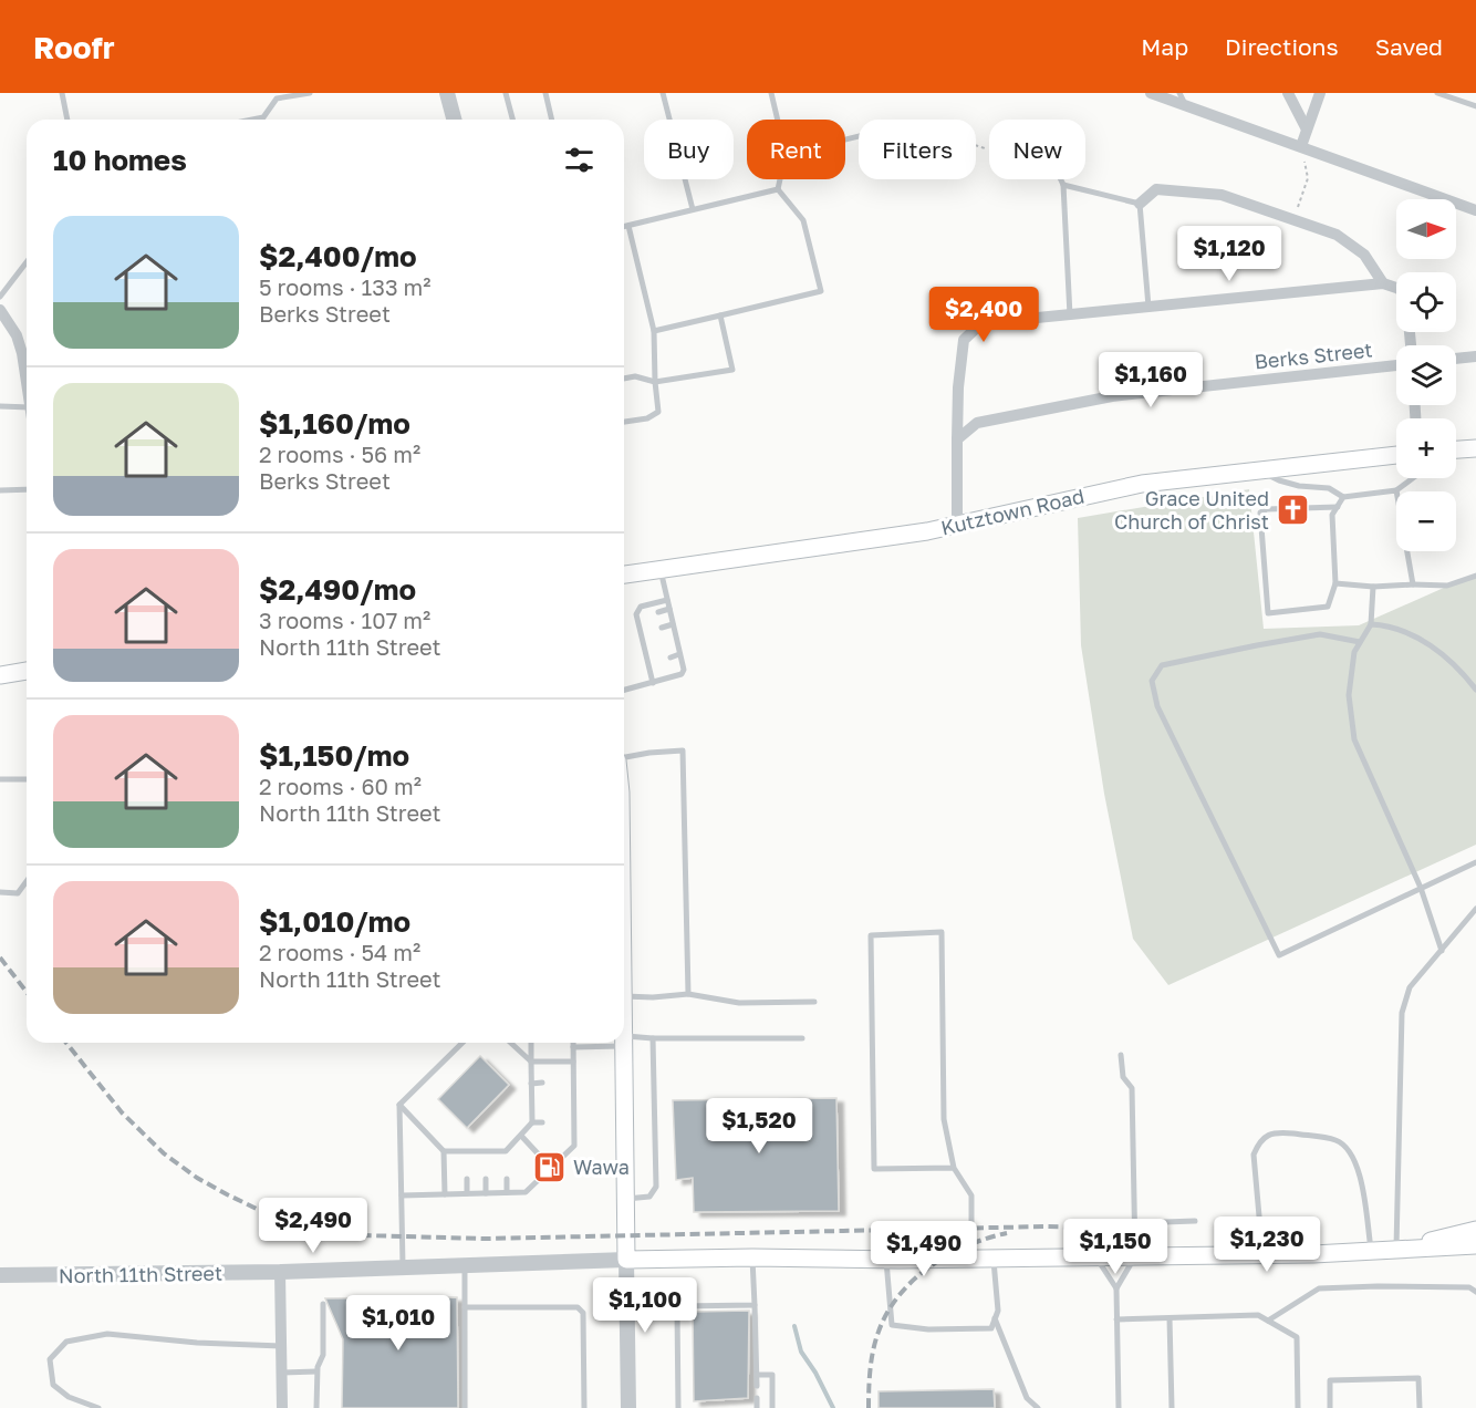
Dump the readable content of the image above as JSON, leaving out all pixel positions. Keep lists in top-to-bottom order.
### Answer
{
  "streets": {
    "main road": ["Kutztown Road", "North 11th Street"],
    "street": ["Berks Street"]
  },
  "places": {
    "church": ["Grace United Church of Christ"],
    "fuel station": ["Wawa"]
  },
  "north": "right",
  "page": {
    "header": "Roofr",
    "nav": ["Map", "Directions", "Saved"],
    "chip": [
      "Buy",
      "Rent",
      "Filters",
      "New"
    ],
    "heading": "10 homes",
    "map_buttons": ["+", "−"],
    "list": [
      {
        "name": "$2,400/mo",
        "note": "5 rooms · 133 m² · Berks Street"
      },
      {
        "name": "$1,160/mo",
        "note": "2 rooms · 56 m² · Berks Street"
      },
      {
        "name": "$2,490/mo",
        "note": "3 rooms · 107 m² · North 11th Street"
      },
      {
        "name": "$1,150/mo",
        "note": "2 rooms · 60 m² · North 11th Street"
      },
      {
        "name": "$1,010/mo",
        "note": "2 rooms · 54 m² · North 11th Street"
      }
    ],
    "price": [
      "$1,120",
      "$2,400",
      "$1,160",
      "$1,520",
      "$2,490",
      "$1,230",
      "$1,150",
      "$1,490",
      "$1,100",
      "$1,010"
    ]
  }
}
